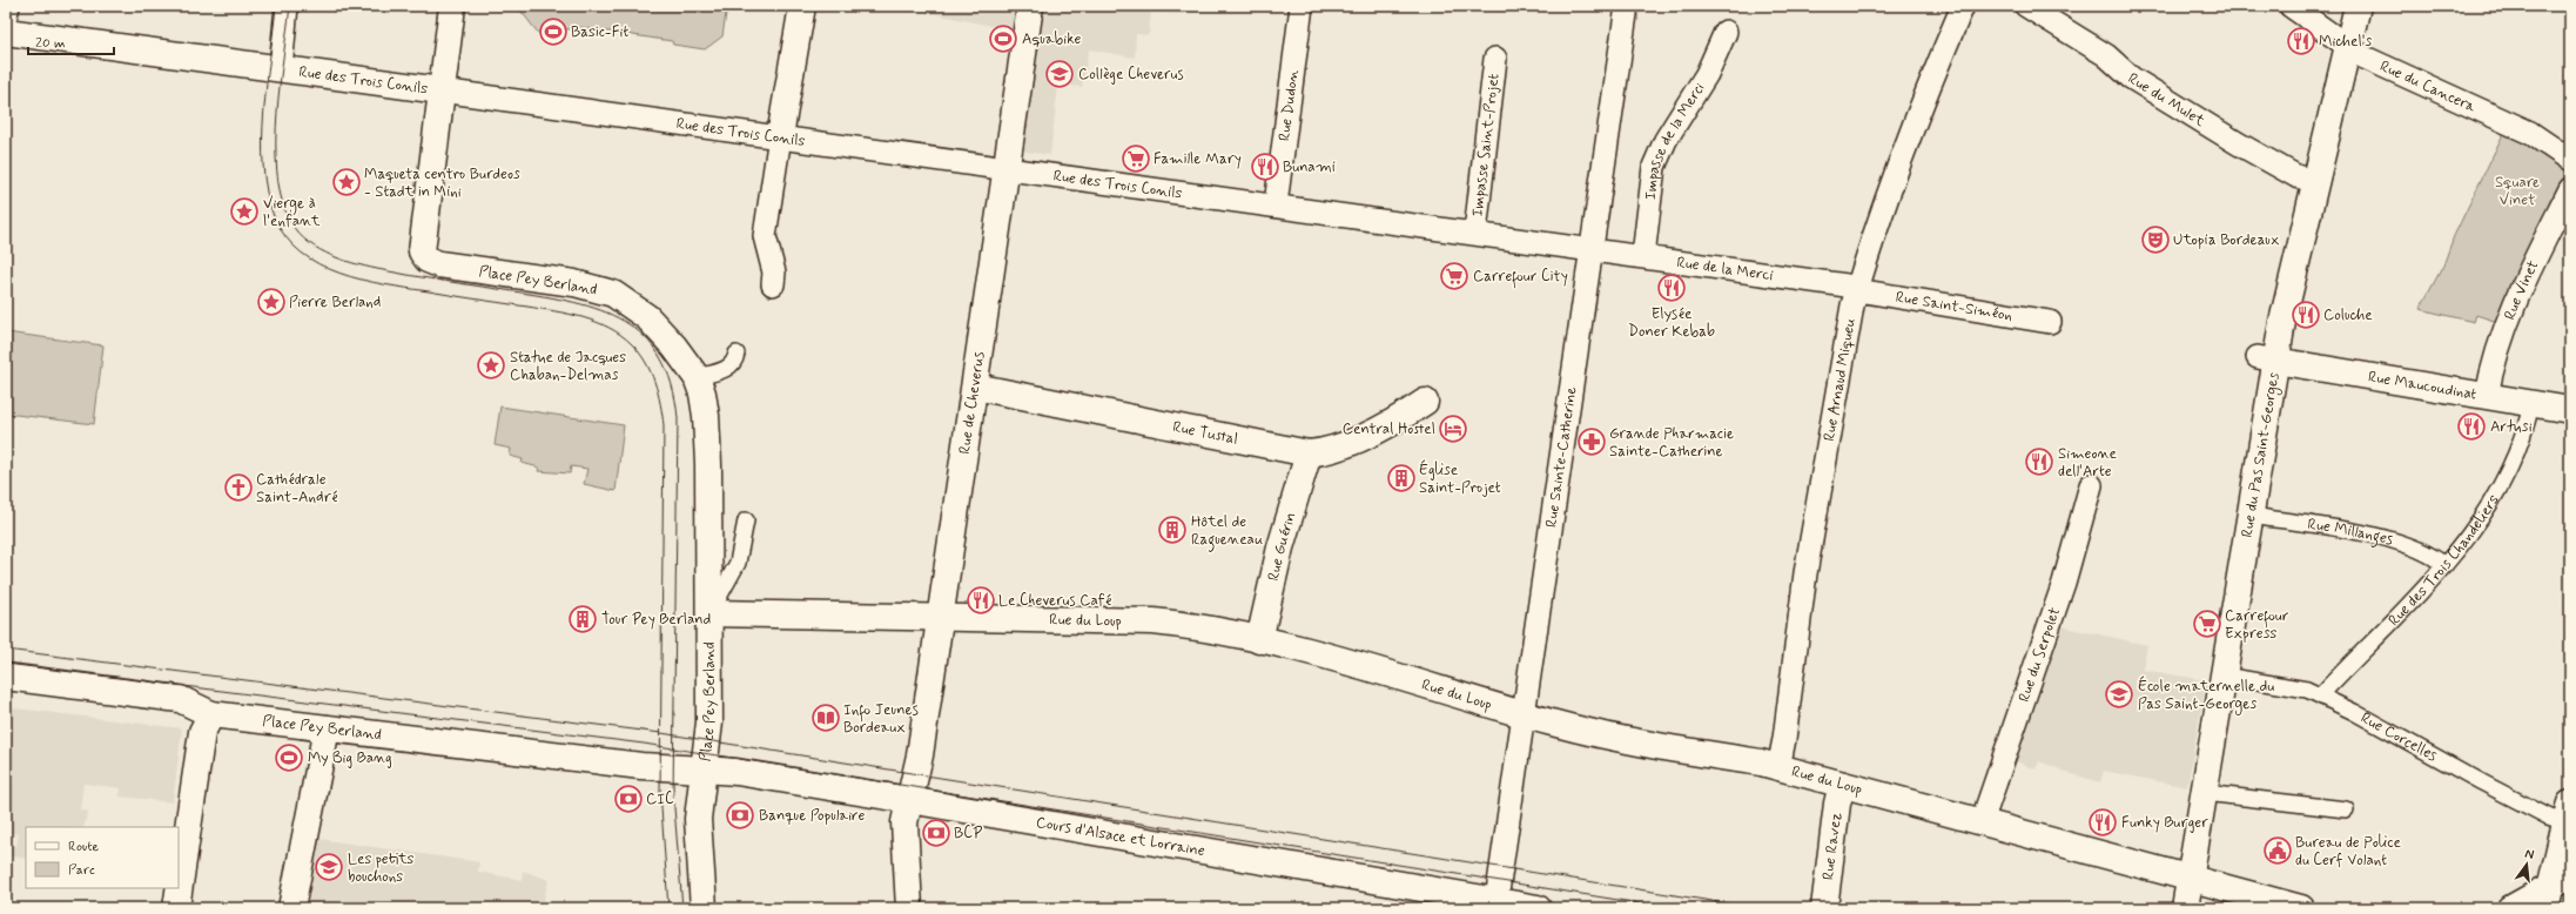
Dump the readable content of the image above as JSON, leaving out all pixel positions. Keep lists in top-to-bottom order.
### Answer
{
  "streets": {
    "street": [
      "Rue des Trois Conils",
      "Rue du Cancera",
      "Rue du Mulet",
      "Rue Dudon",
      "Impasse de la Merci",
      "Impasse Saint-Projet",
      "Rue de la Merci",
      "Place Pey Berland",
      "Rue Vinet",
      "Rue Saint-Siméon",
      "Rue Arnaud Miqueu",
      "Rue Maucoudinat",
      "Rue de Cheverus",
      "Rue Tustal",
      "Rue du Pas Saint-Georges",
      "Rue Sainte-Catherine",
      "Rue Guérin",
      "Rue du Loup",
      "Rue du Serpolet",
      "Cours d'Alsace et Lorraine",
      "Rue Ravez"
    ],
    "lane": ["Rue Millanges", "Rue des Trois Chandeliers", "Rue Corcelles"]
  },
  "crossings": [
    ["Rue des Trois Conils", "Rue Dudon"],
    ["Rue des Trois Conils", "Impasse Saint-Projet"],
    ["Rue des Trois Conils", "Rue de la Merci"],
    ["Rue des Trois Conils", "Place Pey Berland"],
    ["Rue des Trois Conils", "Rue de Cheverus"],
    ["Rue des Trois Conils", "Rue Sainte-Catherine"],
    ["Rue du Cancera", "Rue du Pas Saint-Georges"],
    ["Rue du Mulet", "Rue du Pas Saint-Georges"],
    ["Impasse de la Merci", "Rue de la Merci"],
    ["Rue de la Merci", "Rue Saint-Siméon"],
    ["Rue de la Merci", "Rue Arnaud Miqueu"],
    ["Rue de la Merci", "Rue Sainte-Catherine"],
    ["Place Pey Berland", "Rue du Loup"],
    ["Place Pey Berland", "Cours d'Alsace et Lorraine"],
    ["Rue Vinet", "Rue Maucoudinat"],
    ["Rue Saint-Siméon", "Rue Arnaud Miqueu"],
    ["Rue Arnaud Miqueu", "Rue du Loup"],
    ["Rue Maucoudinat", "Rue du Pas Saint-Georges"],
    ["Rue Maucoudinat", "Rue des Trois Chandeliers"],
    ["Rue de Cheverus", "Rue Tustal"],
    ["Rue de Cheverus", "Rue du Loup"],
    ["Rue de Cheverus", "Cours d'Alsace et Lorraine"],
    ["Rue Tustal", "Rue Guérin"],
    ["Rue du Pas Saint-Georges", "Rue Millanges"],
    ["Rue du Pas Saint-Georges", "Rue du Loup"],
    ["Rue du Pas Saint-Georges", "Rue Corcelles"],
    ["Rue Sainte-Catherine", "Rue du Loup"],
    ["Rue Sainte-Catherine", "Cours d'Alsace et Lorraine"],
    ["Rue Millanges", "Rue des Trois Chandeliers"],
    ["Rue Guérin", "Rue du Loup"],
    ["Rue des Trois Chandeliers", "Rue Corcelles"],
    ["Rue du Loup", "Rue du Serpolet"],
    ["Rue du Loup", "Rue Ravez"]
  ],
  "parks": ["Square Vinet"],
  "places": {
    "sports": ["Basic-Fit", "Aquabike", "My Big Bang"],
    "restaurant": [
      "Michel's",
      "Bunami",
      "Elysée Doner Kebab",
      "Coluche",
      "Artusi",
      "Simeone dell'Arte",
      "Le Cheverus Café",
      "Funky Burger"
    ],
    "school or university": ["Collège Cheverus", "École maternelle du Pas Saint-Georges", "Les petits bouchons"],
    "supermarket": ["Famille Mary", "Carrefour City", "Carrefour Express"],
    "place": [
      "Maqueta centro Burdeos - Stadt in Mini",
      "Vierge à l'enfant",
      "Pierre Berland",
      "Statue de Jacques Chaban-Delmas"
    ],
    "theatre": ["Utopia Bordeaux"],
    "hotel": ["Central Hostel"],
    "pharmacy": ["Grande Pharmacie Sainte-Catherine"],
    "building": ["Église Saint-Projet", "Hôtel de Ragueneau", "Tour Pey Berland"],
    "church": ["Cathédrale Saint-André"],
    "library": ["Info Jeunes Bordeaux"],
    "bank": ["CIC", "Banque Populaire", "BCP"],
    "public building": ["Bureau de Police du Cerf Volant"]
  },
  "legend": ["Route", "Parc"],
  "scale_bar": "20 m",
  "north": "top"
}
